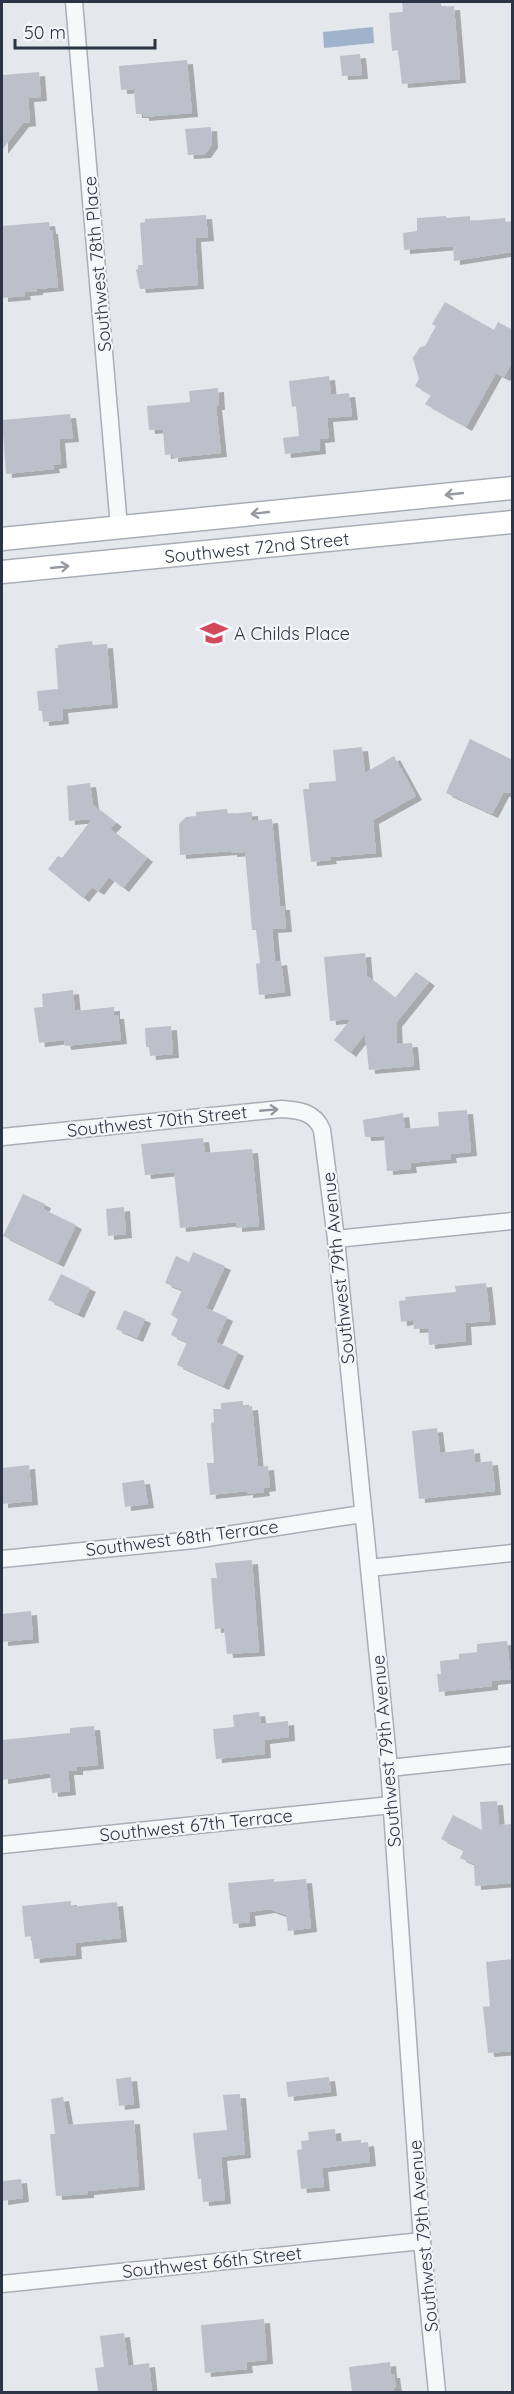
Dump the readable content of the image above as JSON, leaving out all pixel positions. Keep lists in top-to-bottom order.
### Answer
{
  "streets": {
    "main road": ["Southwest 72nd Street"],
    "street": [
      "Southwest 78th Place",
      "Southwest 70th Street",
      "Southwest 79th Avenue",
      "Southwest 68th Terrace",
      "Southwest 67th Terrace",
      "Southwest 66th Street"
    ]
  },
  "crossings": [
    ["Southwest 78th Place", "Southwest 72nd Street"],
    ["Southwest 70th Street", "Southwest 79th Avenue"],
    ["Southwest 79th Avenue", "Southwest 68th Terrace"],
    ["Southwest 79th Avenue", "Southwest 67th Terrace"],
    ["Southwest 79th Avenue", "Southwest 66th Street"]
  ],
  "one_way": ["Southwest 70th Street"],
  "places": {
    "school or university": ["A Childs Place"]
  },
  "scale_bar": "50 m"
}
